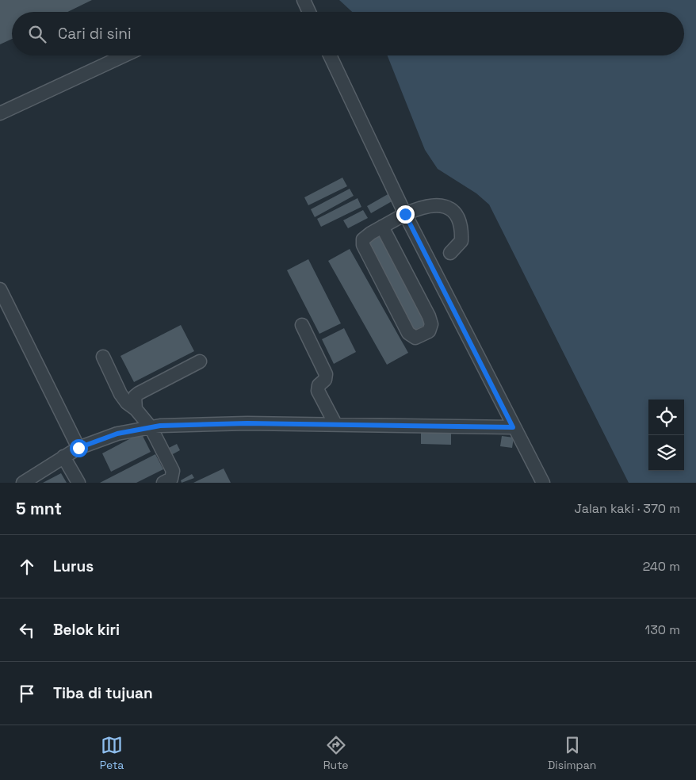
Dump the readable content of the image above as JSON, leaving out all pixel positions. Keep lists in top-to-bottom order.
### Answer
{
  "page": {
    "search": "Cari di sini",
    "heading": ["5 mnt", "Jalan kaki · 370 m"],
    "list": [
      ["Lurus", "240 m"],
      ["Belok kiri", "130 m"],
      "Tiba di tujuan"
    ],
    "nav": ["Peta", "Rute", "Disimpan"]
  }
}
